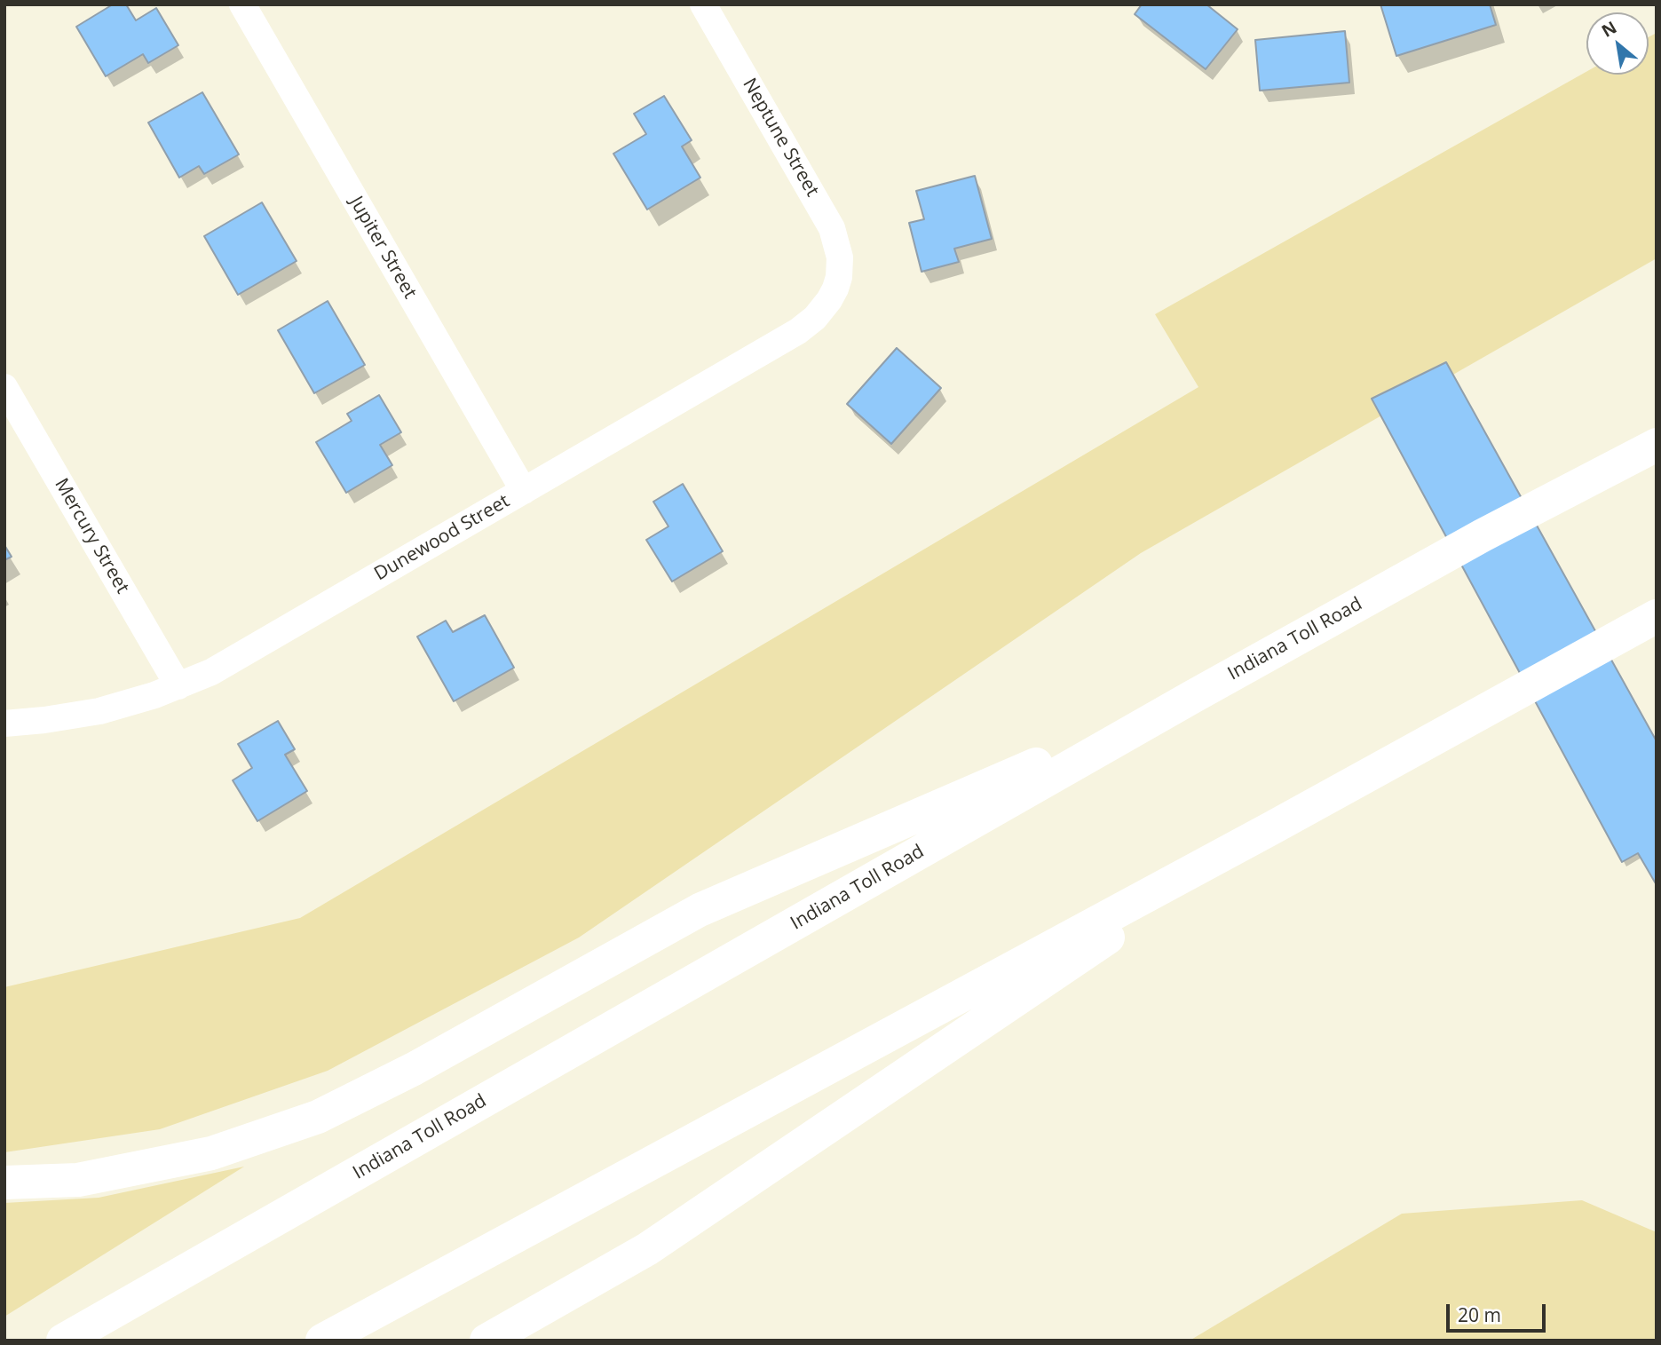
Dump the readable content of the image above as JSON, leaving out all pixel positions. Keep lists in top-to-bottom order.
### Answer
{
  "streets": {
    "highway": ["Indiana Toll Road"],
    "street": [
      "Neptune Street",
      "Jupiter Street",
      "Mercury Street",
      "Dunewood Street"
    ]
  },
  "crossings": [
    ["Neptune Street", "Dunewood Street"],
    ["Jupiter Street", "Dunewood Street"],
    ["Mercury Street", "Dunewood Street"]
  ],
  "scale_bar": "20 m",
  "north": "top left"
}
